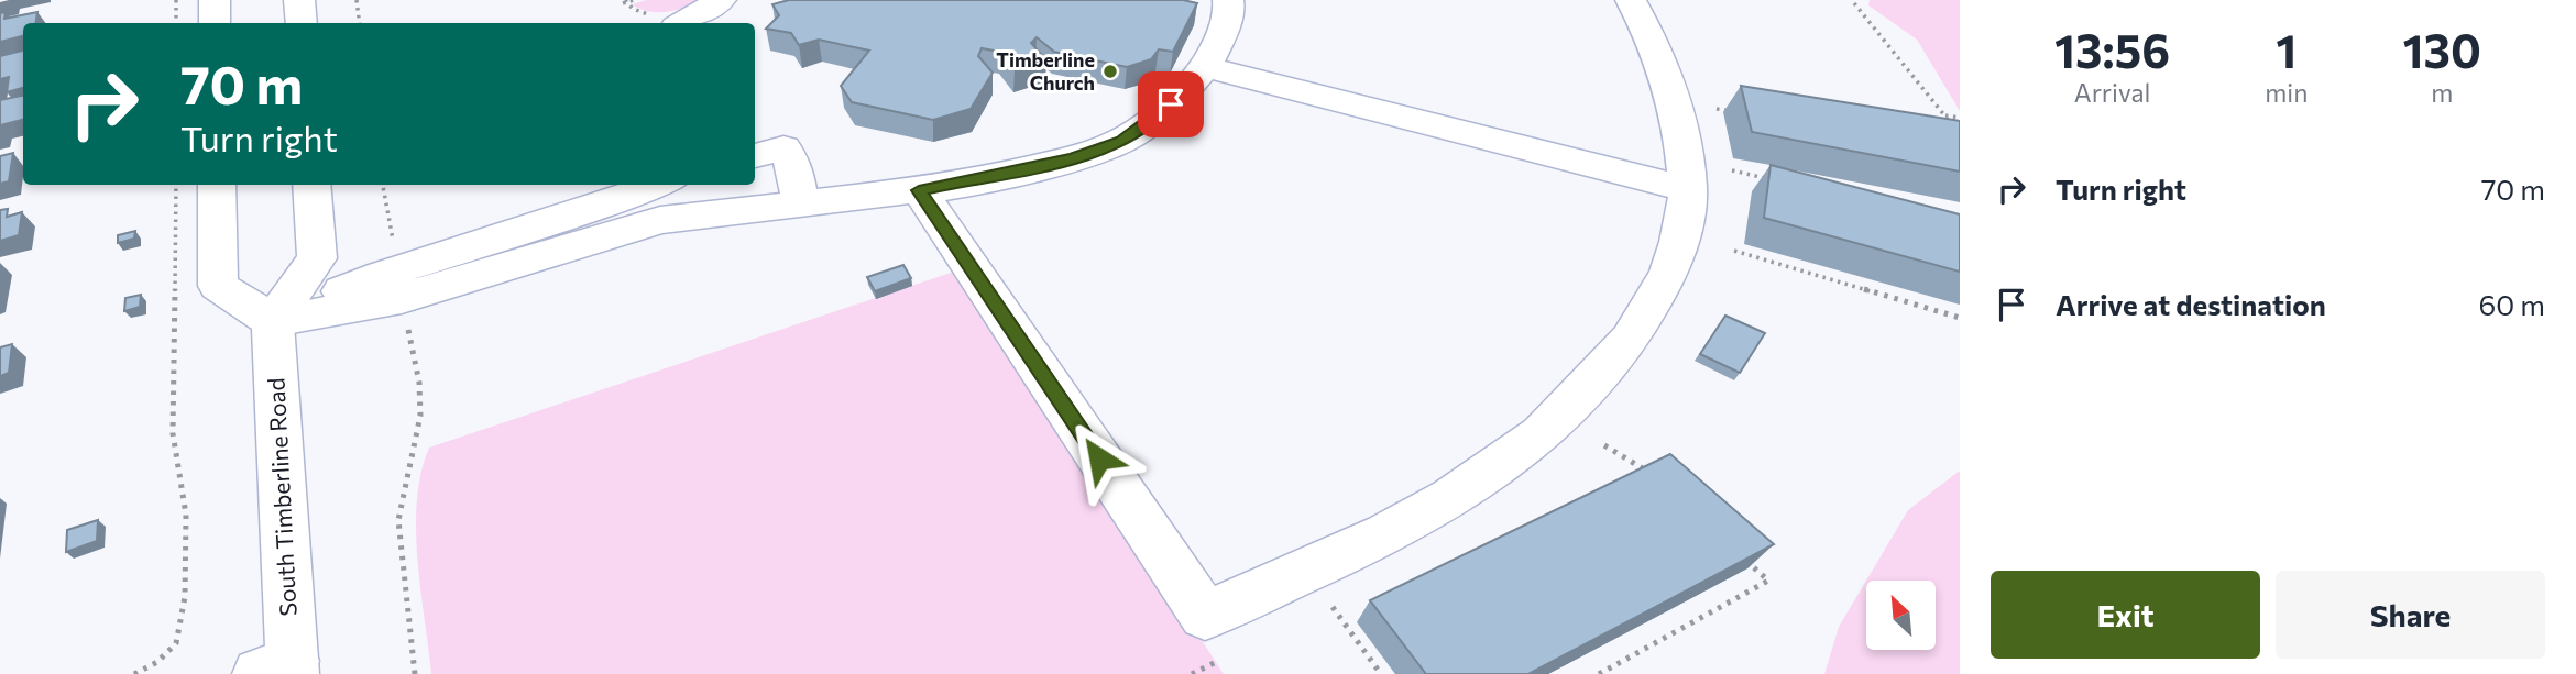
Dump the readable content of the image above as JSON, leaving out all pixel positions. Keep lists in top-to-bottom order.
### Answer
{
  "streets": {
    "main road": ["South Timberline Road"]
  },
  "places": ["Timberline Church"],
  "north": "top left",
  "page": {
    "eta": [
      "13:56",
      "Arrival",
      "1",
      "min",
      "130",
      "m"
    ],
    "turn": ["70 m", "Turn right"],
    "list": [
      {
        "name": "Turn right",
        "value": "70 m"
      },
      {
        "name": "Arrive at destination",
        "value": "60 m"
      }
    ],
    "buttons": ["Exit", "Share"]
  }
}
